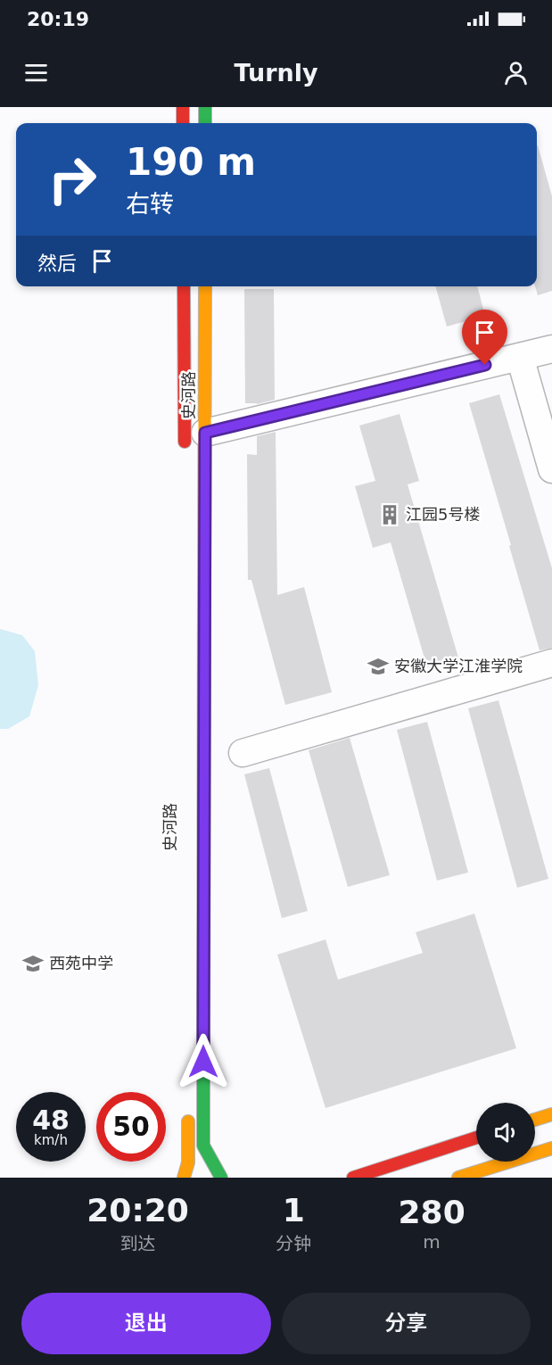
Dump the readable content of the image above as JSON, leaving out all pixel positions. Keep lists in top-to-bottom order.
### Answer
{
  "streets": {
    "main road": ["史河路"]
  },
  "places": {
    "building": ["江园5号楼"],
    "school or university": ["安徽大学江淮学院", "西苑中学"]
  },
  "page": {
    "status": "20:19",
    "header": "Turnly",
    "turn": ["190 m", "右转"],
    "then": "然后",
    "speed": "48 km/h",
    "limit": "50",
    "eta": [
      "20:20",
      "到达",
      "1",
      "分钟",
      "280",
      "m"
    ],
    "buttons": ["退出", "分享"]
  }
}
